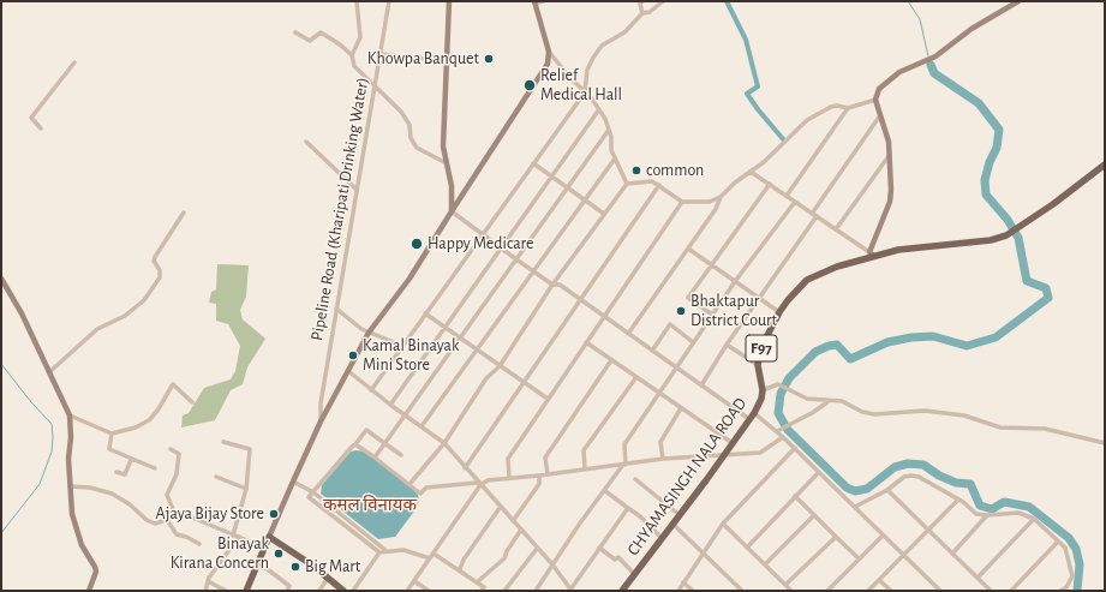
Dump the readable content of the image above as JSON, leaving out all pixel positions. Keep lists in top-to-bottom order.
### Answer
{
  "streets": {
    "main road": ["F97", "CHYAMASINGH NALA ROAD"],
    "street": ["Pipeline Road (Kharipati Drinking Water)"]
  },
  "districts": ["कमल विनायक"],
  "places": [
    "Khowpa Banquet",
    "Relief Medical Hall",
    "common",
    "Happy Medicare",
    "Bhaktapur District Court",
    "Kamal Binayak Mini Store",
    "Ajaya Bijay Store",
    "Binayak Kirana Concern",
    "Big Mart"
  ]
}
